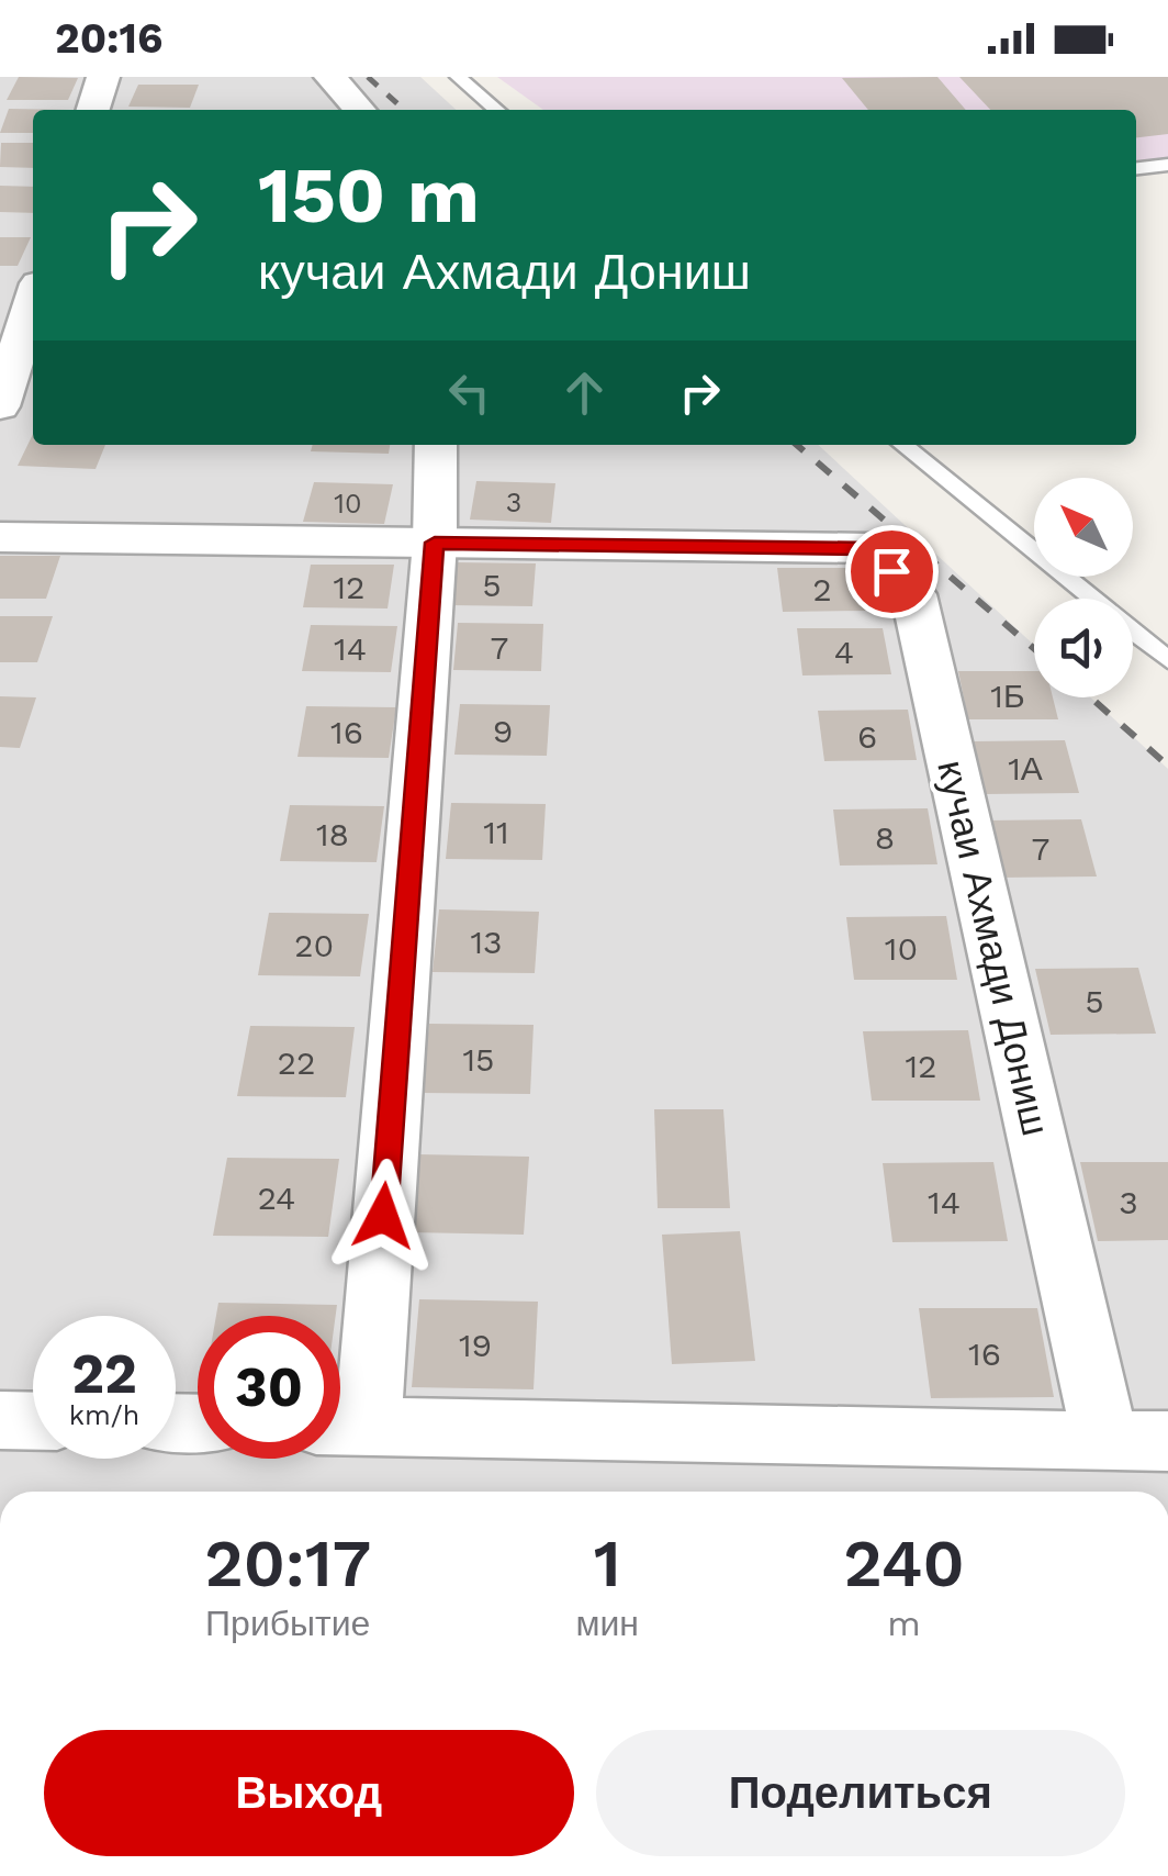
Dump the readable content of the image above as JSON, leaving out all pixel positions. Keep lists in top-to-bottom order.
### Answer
{
  "streets": {
    "street": ["кучаи Ахмади Дониш"]
  },
  "house_numbers": [
    "3",
    "10",
    "5",
    "12",
    "2",
    "7",
    "14",
    "4",
    "1Б",
    "9",
    "16",
    "6",
    "1А",
    "11",
    "18",
    "8",
    "7",
    "13",
    "20",
    "10",
    "5",
    "15",
    "22",
    "12",
    "24",
    "14",
    "3",
    "19",
    "16"
  ],
  "north": "top left",
  "page": {
    "status": "20:16",
    "turn": ["150 m", "кучаи Ахмади Дониш"],
    "speed": "22 km/h",
    "limit": "30",
    "eta": [
      "20:17",
      "Прибытие",
      "1",
      "мин",
      "240",
      "m"
    ],
    "buttons": ["Выход", "Поделиться"]
  }
}
